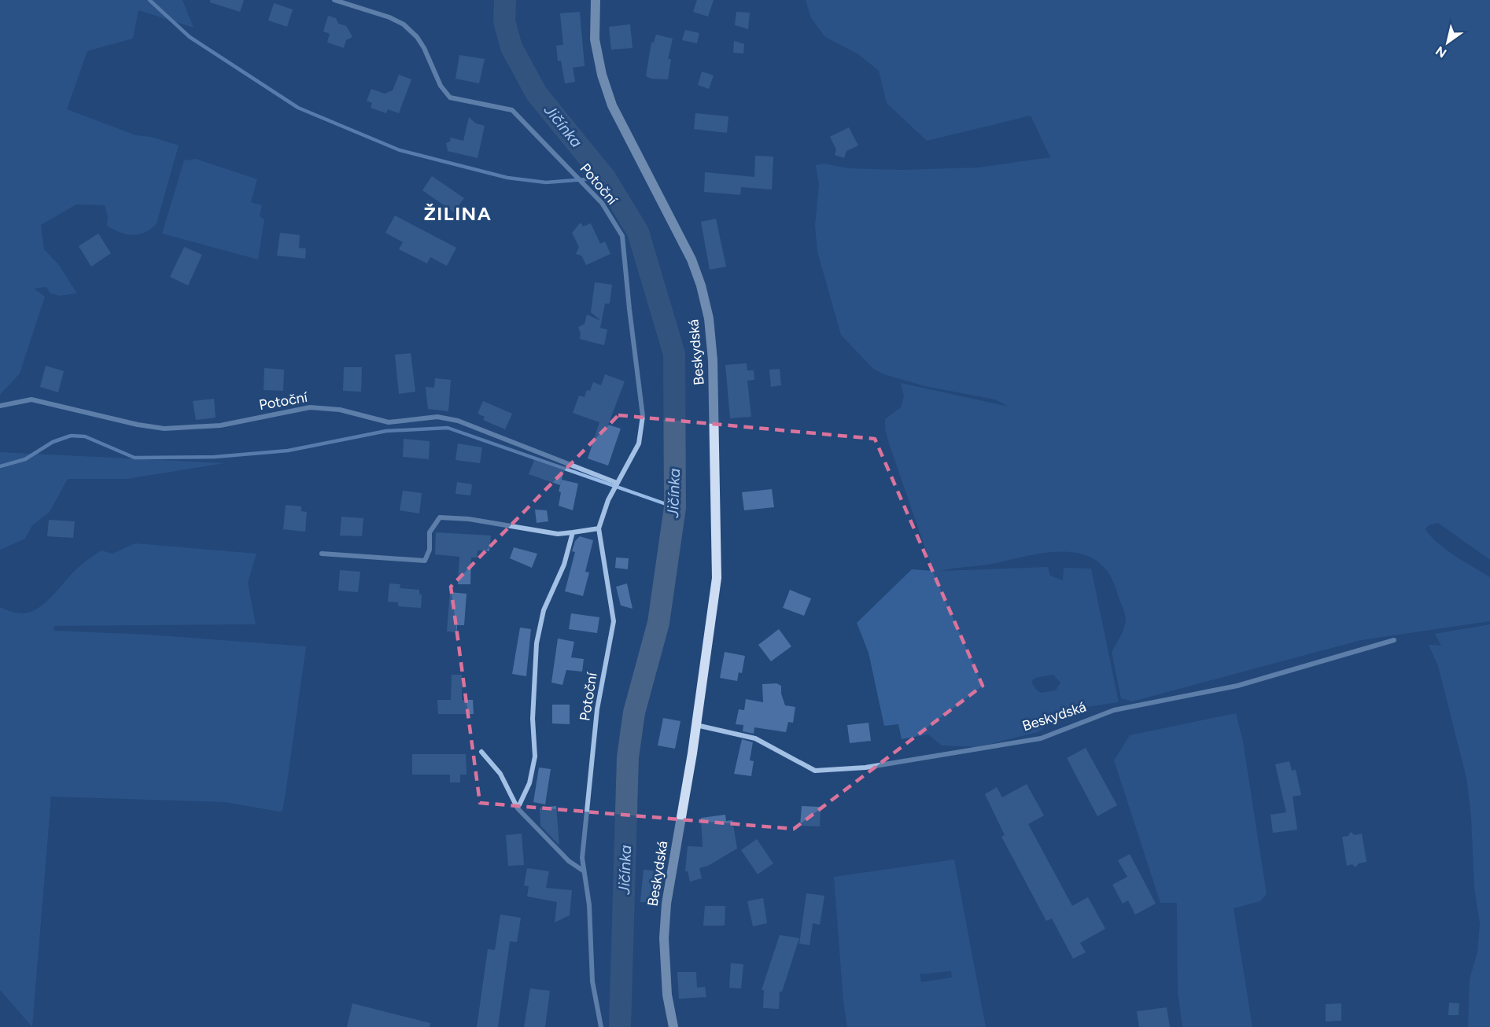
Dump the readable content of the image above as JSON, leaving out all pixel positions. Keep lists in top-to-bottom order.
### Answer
{
  "streets": {
    "street": ["Potoční", "Beskydská"]
  },
  "districts": ["ŽILINA"],
  "water": ["Jičínka"],
  "north": "bottom left"
}
